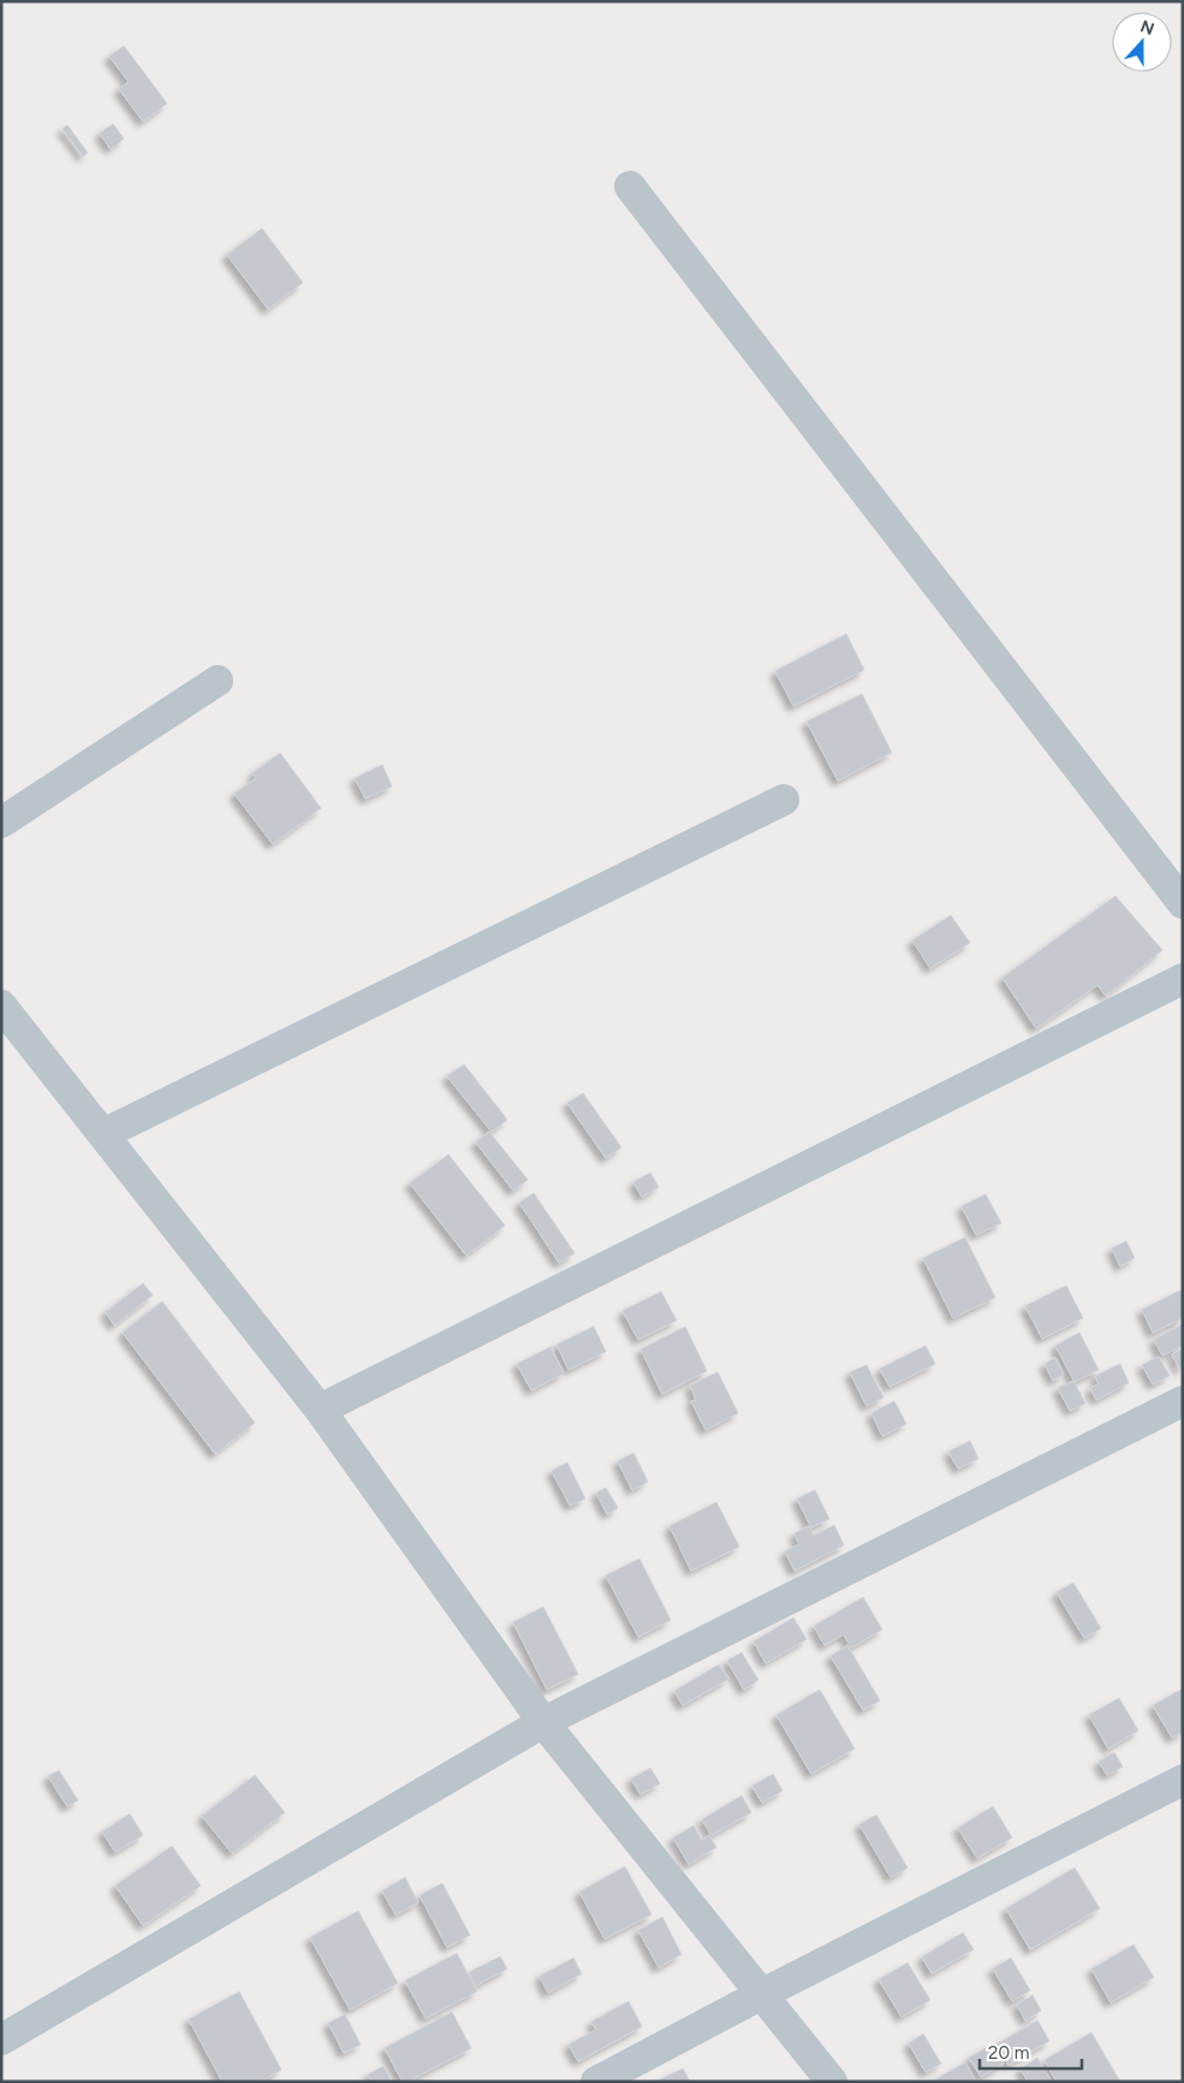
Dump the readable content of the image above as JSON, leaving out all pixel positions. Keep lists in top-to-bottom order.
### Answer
{
  "scale_bar": "20 m",
  "north": "top"
}
